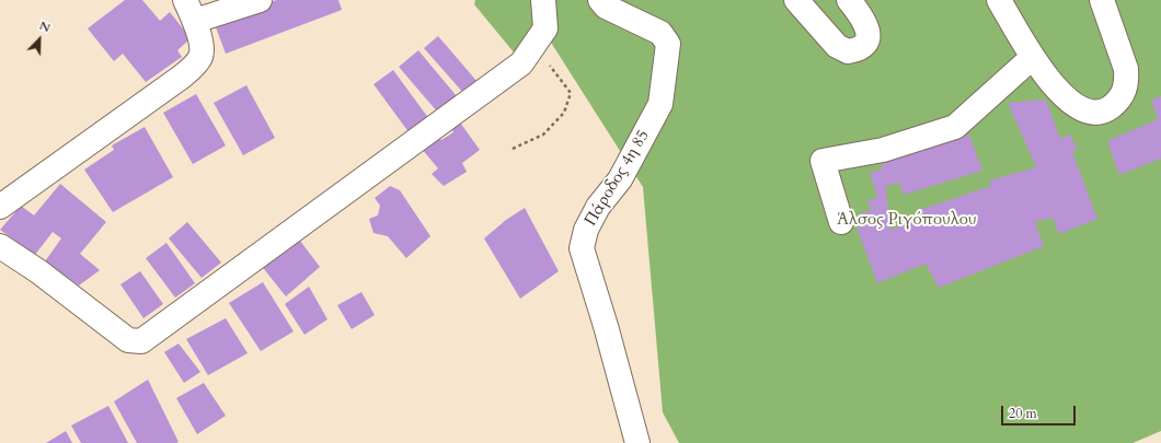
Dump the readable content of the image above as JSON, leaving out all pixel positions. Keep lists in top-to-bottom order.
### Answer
{
  "streets": {
    "street": ["Πάροδος 4η 85"]
  },
  "parks": ["Άλσος Ριγόπουλου"],
  "scale_bar": "20 m",
  "north": "top right"
}
